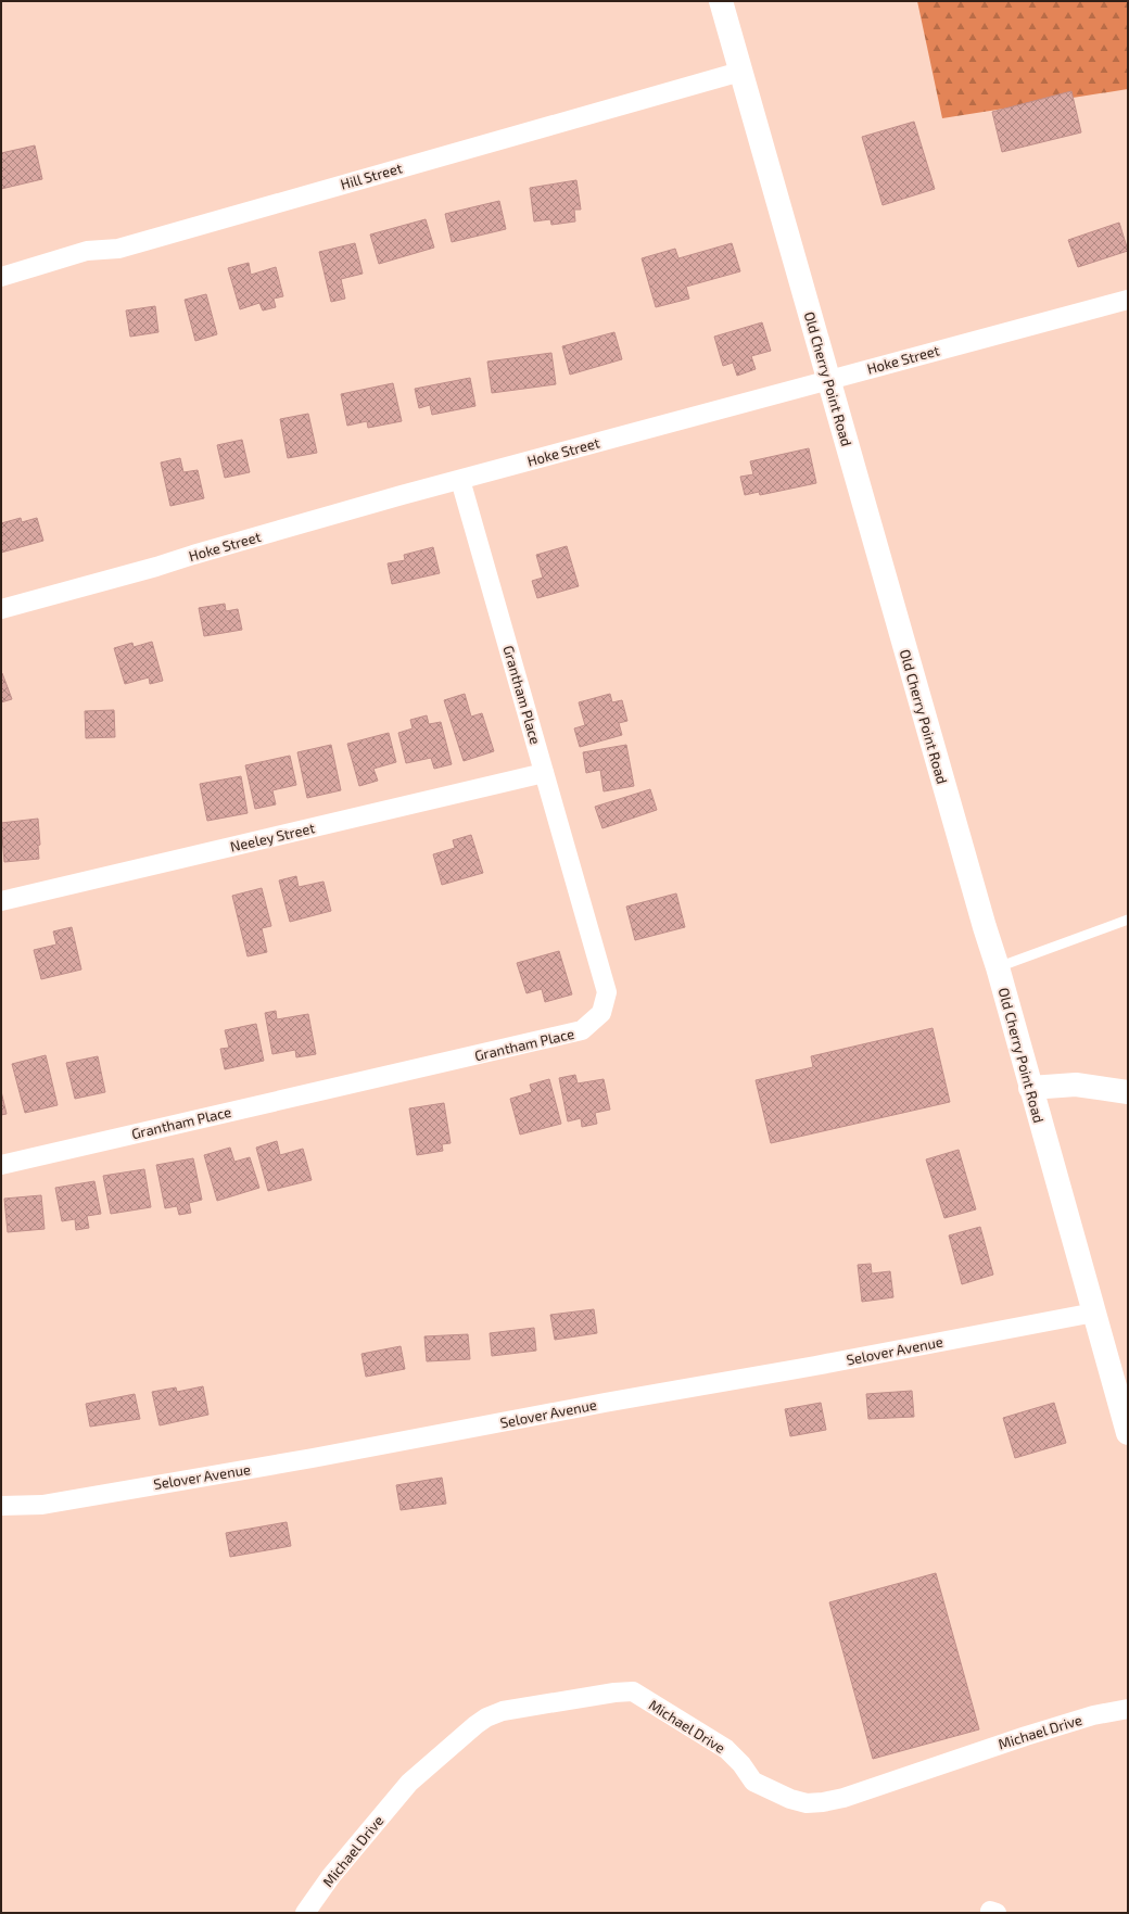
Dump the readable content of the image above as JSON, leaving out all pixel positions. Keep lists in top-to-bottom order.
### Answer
{
  "streets": {
    "street": [
      "Hill Street",
      "Hoke Street",
      "Old Cherry Point Road",
      "Grantham Place",
      "Neeley Street",
      "Selover Avenue",
      "Michael Drive"
    ]
  },
  "crossings": [
    ["Hill Street", "Old Cherry Point Road"],
    ["Hoke Street", "Old Cherry Point Road"],
    ["Hoke Street", "Grantham Place"],
    ["Old Cherry Point Road", "Selover Avenue"],
    ["Grantham Place", "Neeley Street"]
  ]
}
